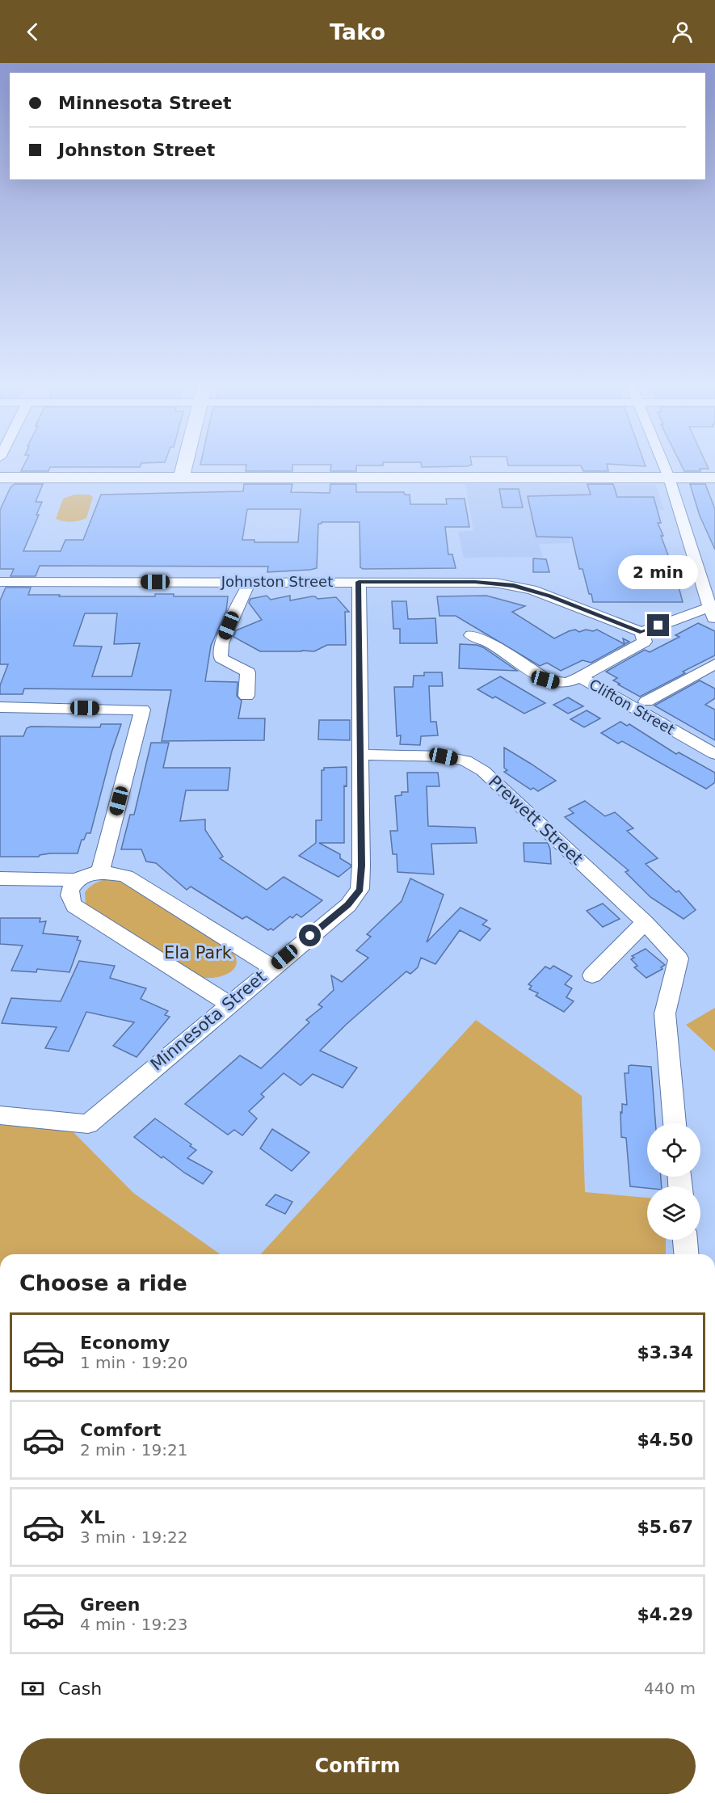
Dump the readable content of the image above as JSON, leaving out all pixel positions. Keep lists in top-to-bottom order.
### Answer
{
  "streets": {
    "street": [
      "Johnston Street",
      "Clifton Street",
      "Prewett Street",
      "Minnesota Street"
    ]
  },
  "crossings": [
    ["Johnston Street", "Minnesota Street"],
    ["Prewett Street", "Minnesota Street"]
  ],
  "parks": ["Ela Park"],
  "page": {
    "header": "Tako",
    "banner": ["Minnesota Street", "Johnston Street"],
    "bubble": "2 min",
    "heading": "Choose a ride",
    "list": [
      {
        "name": "Economy",
        "note": "1 min · 19:20",
        "value": "$3.34"
      },
      {
        "name": "Comfort",
        "note": "2 min · 19:21",
        "value": "$4.50"
      },
      {
        "name": "XL",
        "note": "3 min · 19:22",
        "value": "$5.67"
      },
      {
        "name": "Green",
        "note": "4 min · 19:23",
        "value": "$4.29"
      }
    ],
    "pay": ["Cash", "440 m"],
    "buttons": "Confirm"
  }
}
